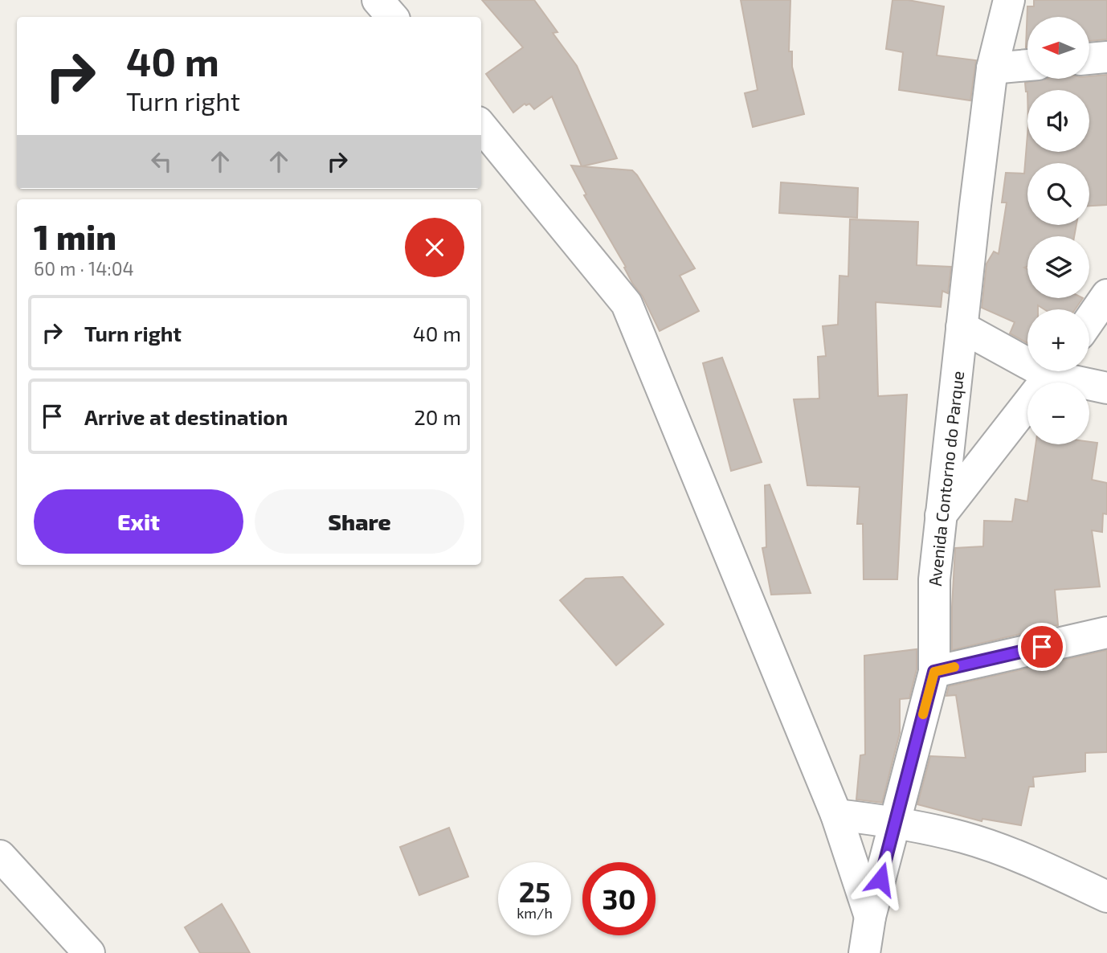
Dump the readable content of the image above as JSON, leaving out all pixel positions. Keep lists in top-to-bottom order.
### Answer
{
  "streets": {
    "street": ["Avenida Contorno do Parque"]
  },
  "north": "left",
  "page": {
    "map_buttons": ["+", "−"],
    "turn": ["40 m", "Turn right"],
    "heading": ["1 min", "60 m · 14:04"],
    "list": [
      {
        "name": "Turn right",
        "value": "40 m"
      },
      {
        "name": "Arrive at destination",
        "value": "20 m"
      }
    ],
    "buttons": ["Exit", "Share"],
    "speed": "25 km/h",
    "limit": "30"
  }
}
